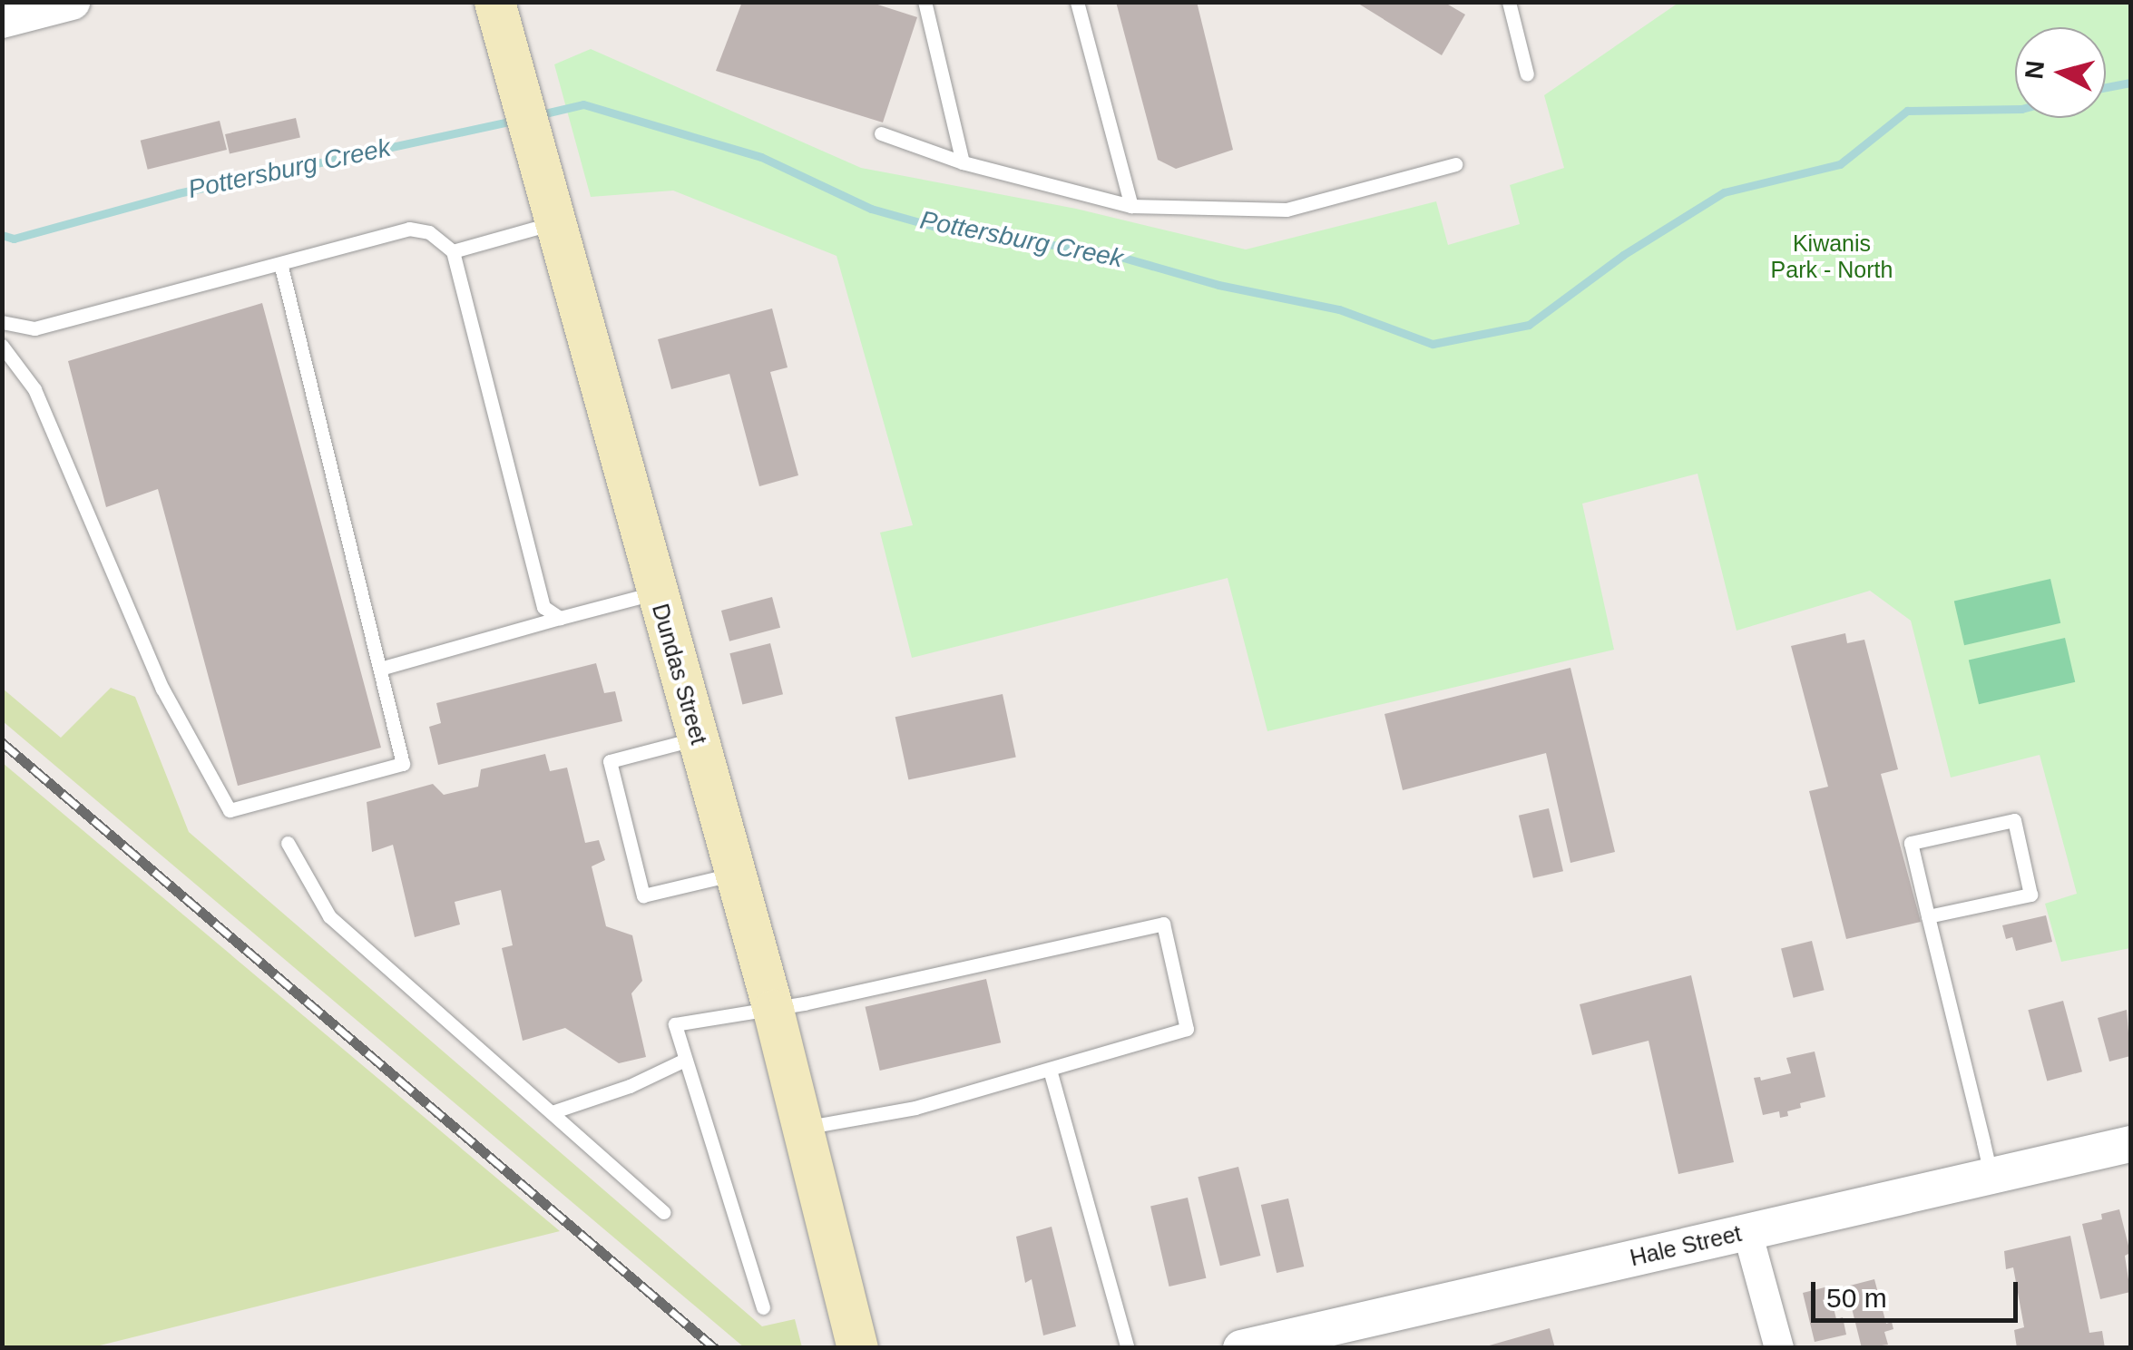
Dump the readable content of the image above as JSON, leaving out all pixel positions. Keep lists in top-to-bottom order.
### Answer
{
  "streets": {
    "main road": ["Dundas Street"],
    "street": ["Hale Street"]
  },
  "water": ["Pottersburg Creek"],
  "parks": ["Kiwanis Park - North"],
  "scale_bar": "50 m",
  "north": "left"
}
